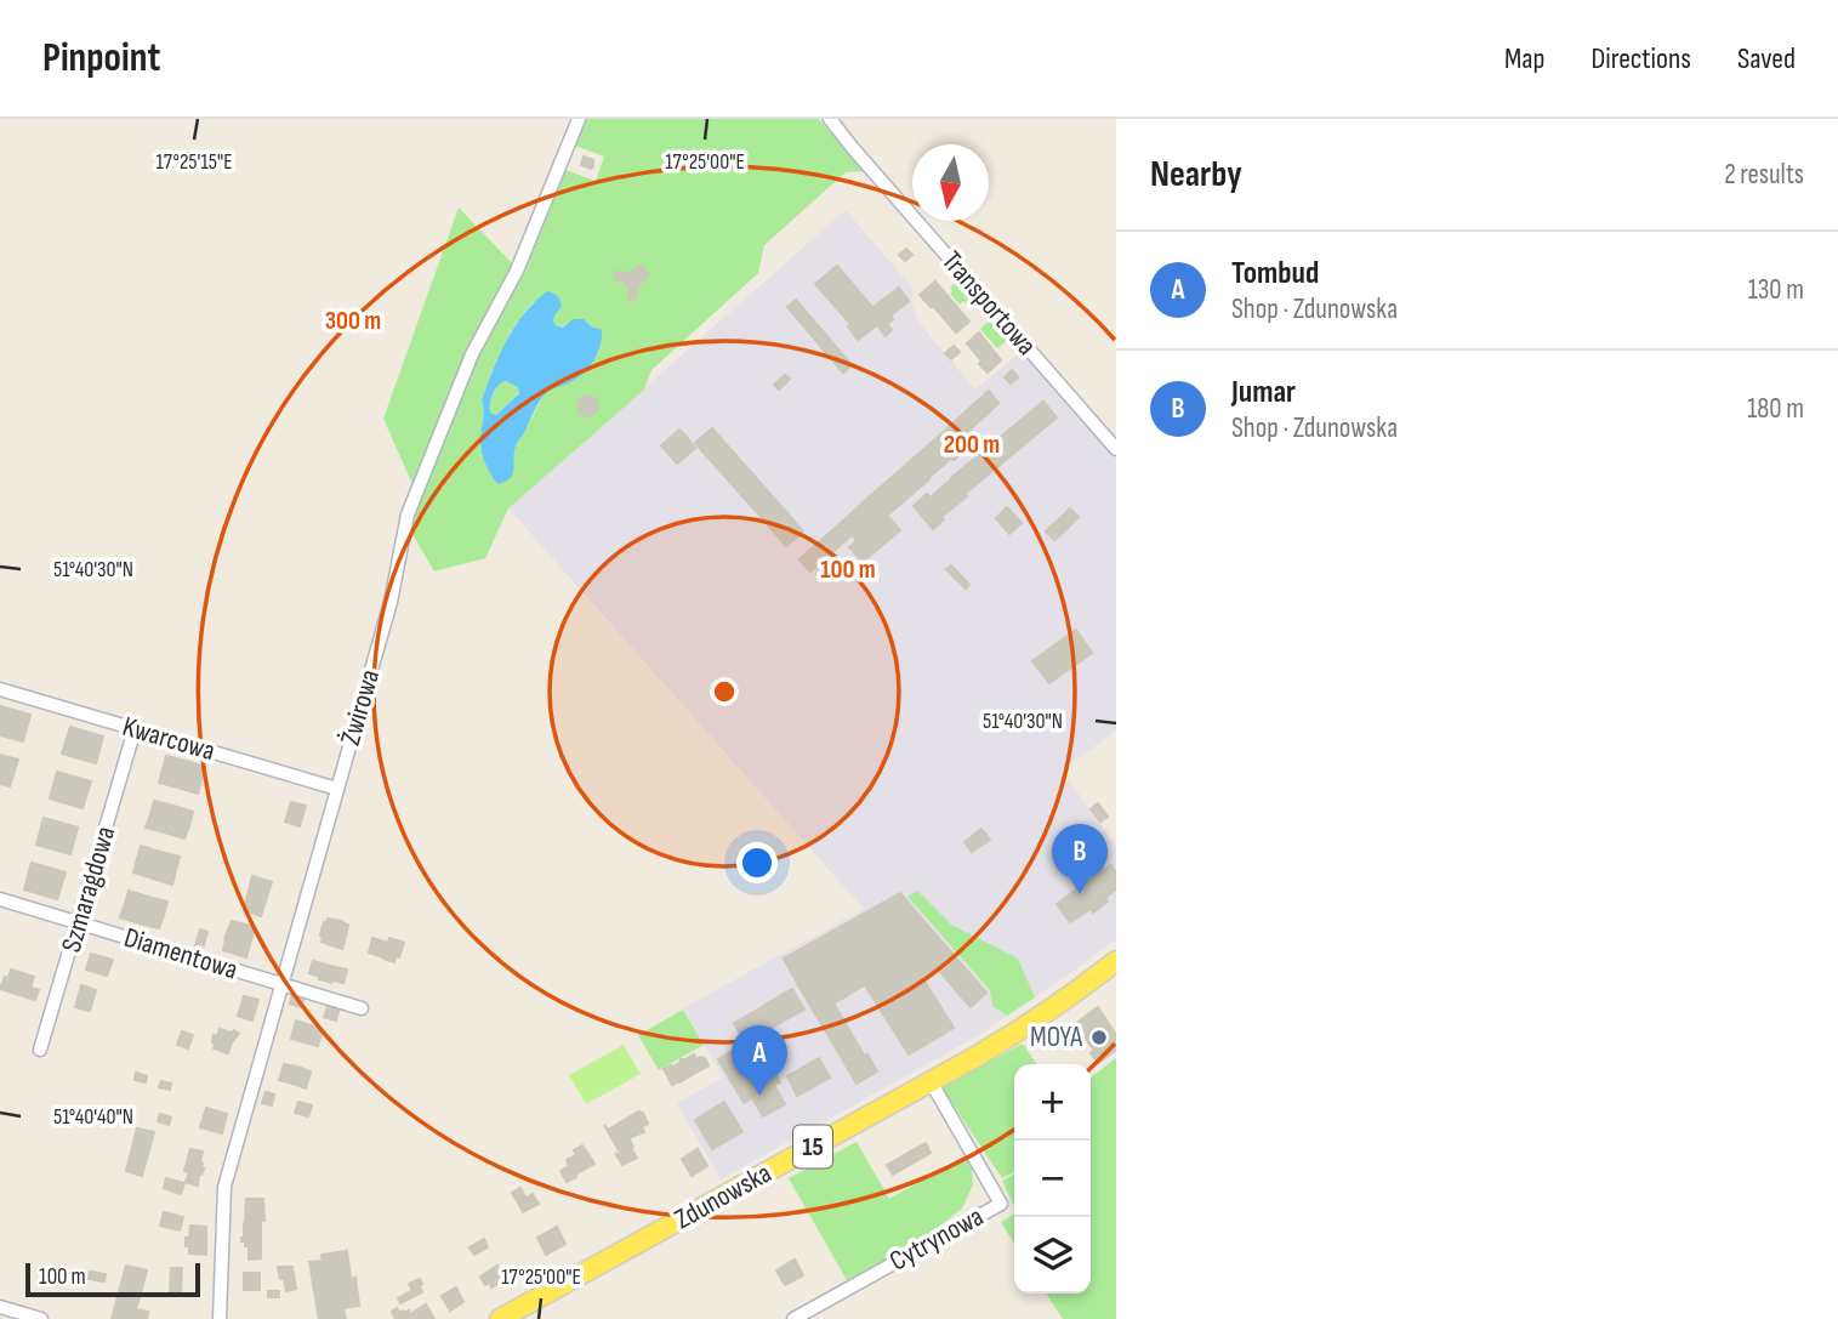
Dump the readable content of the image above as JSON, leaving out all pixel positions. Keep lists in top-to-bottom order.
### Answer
{
  "streets": {
    "main road": ["15", "Zdunowska"],
    "street": [
      "Transportowa",
      "Żwirowa",
      "Kwarcowa",
      "Szmaragdowa",
      "Diamentowa",
      "Cytrynowa"
    ]
  },
  "crossings": [
    ["Żwirowa", "Kwarcowa"],
    ["Żwirowa", "Diamentowa"],
    ["Kwarcowa", "Szmaragdowa"],
    ["Szmaragdowa", "Diamentowa"],
    ["Zdunowska", "Cytrynowa"]
  ],
  "places": ["MOYA"],
  "scale_bar": "100 m",
  "north": "bottom",
  "page": {
    "header": "Pinpoint",
    "nav": ["Map", "Directions", "Saved"],
    "heading": ["Nearby", "2 results"],
    "list": [
      {
        "mark": "A",
        "name": "Tombud",
        "note": "Shop · Zdunowska",
        "value": "130 m"
      },
      {
        "mark": "B",
        "name": "Jumar",
        "note": "Shop · Zdunowska",
        "value": "180 m"
      }
    ],
    "pins": ["B", "A"],
    "map_buttons": ["+", "−"],
    "scale": "100 m"
  },
  "coordinates": [
    "17°25'15\"E",
    "17°25'00\"E",
    "51°40'30\"N",
    "51°40'40\"N"
  ],
  "rings": ["300 m", "200 m", "100 m"]
}
